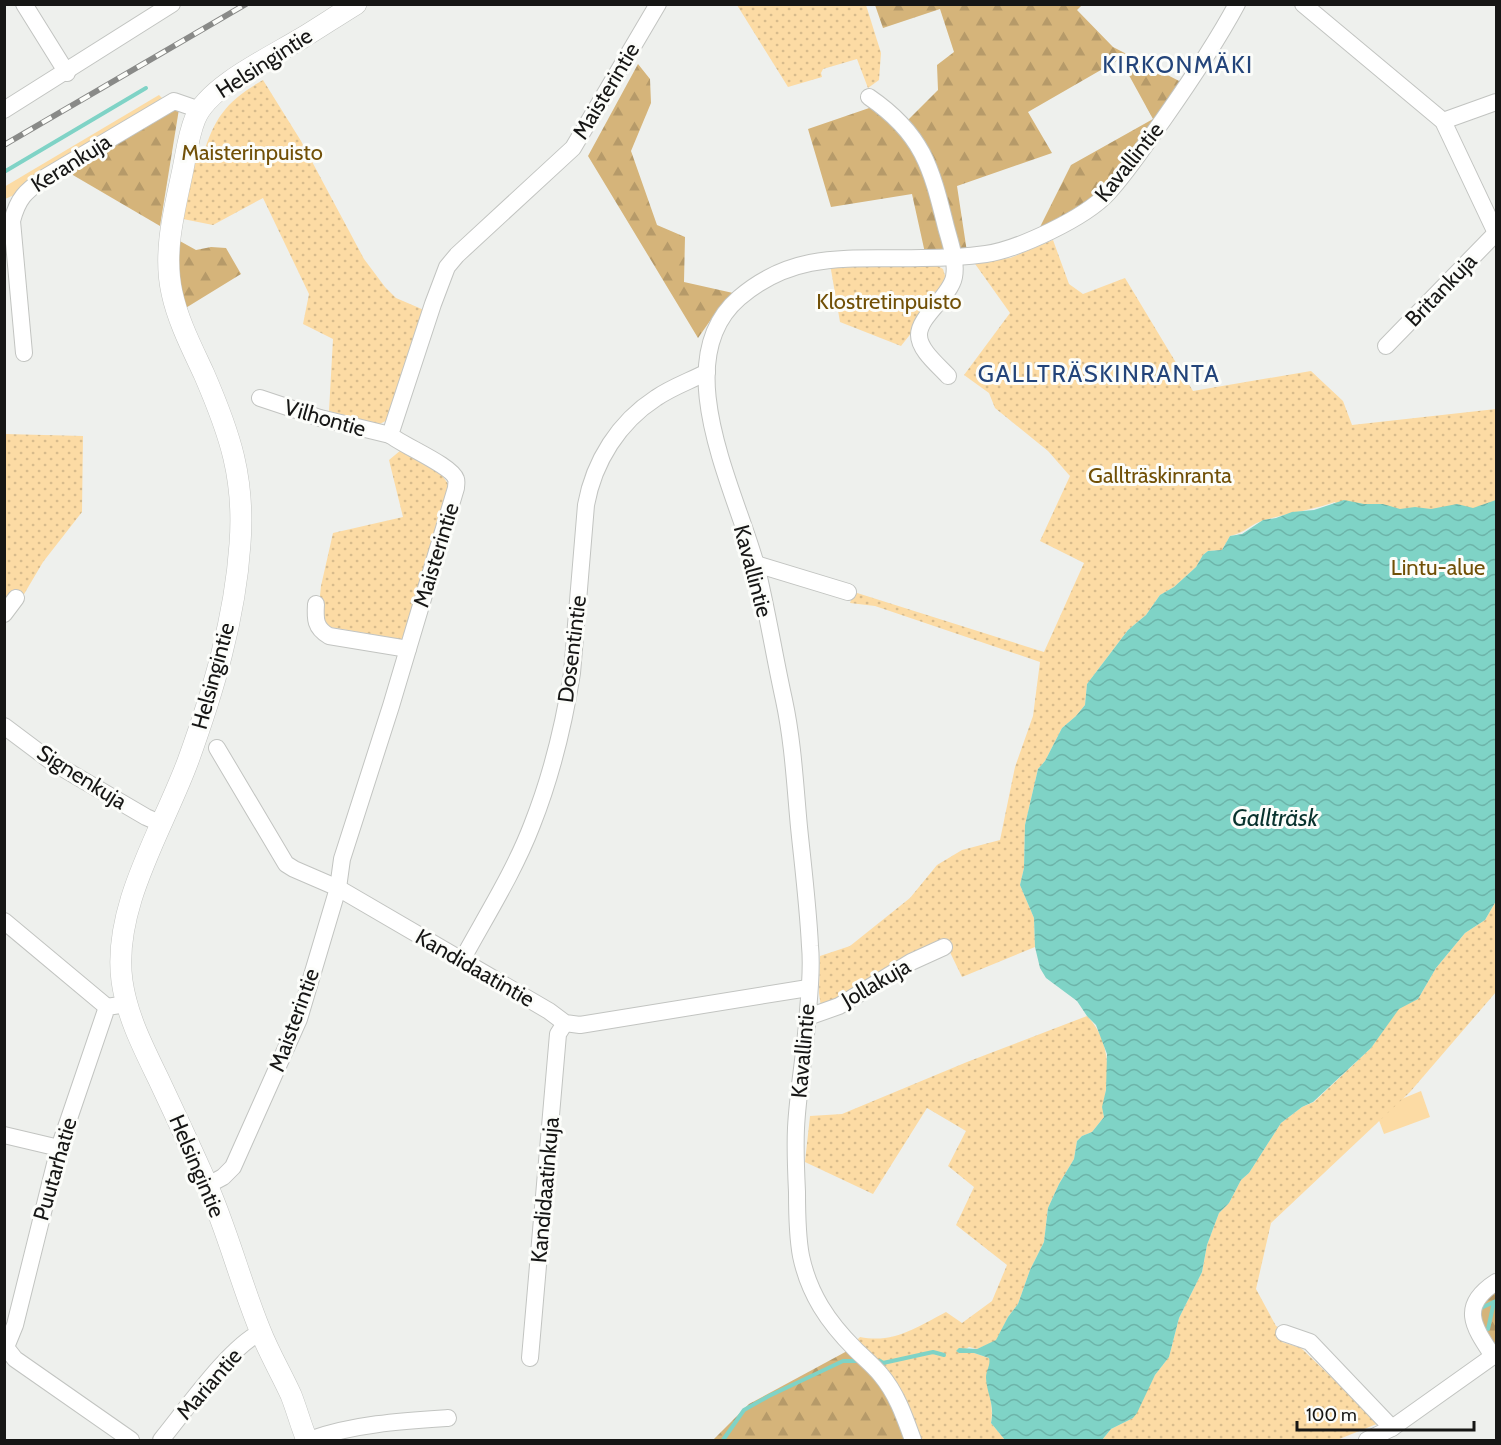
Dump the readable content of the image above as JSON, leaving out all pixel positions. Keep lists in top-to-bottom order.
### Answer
{
  "streets": {
    "main road": ["Helsingintie"],
    "street": [
      "Maisterintie",
      "Kavallintie",
      "Kerankuja",
      "Britankuja",
      "Vilhontie",
      "Dosentintie",
      "Signenkuja",
      "Kandidaatintie",
      "Jollakuja",
      "Puutarhatie",
      "Kandidaatinkuja",
      "Mariantie"
    ]
  },
  "crossings": [
    ["Helsingintie", "Maisterintie"],
    ["Helsingintie", "Kerankuja"],
    ["Helsingintie", "Signenkuja"],
    ["Helsingintie", "Puutarhatie"],
    ["Helsingintie", "Mariantie"],
    ["Maisterintie", "Vilhontie"],
    ["Maisterintie", "Kandidaatintie"],
    ["Kavallintie", "Dosentintie"],
    ["Kavallintie", "Jollakuja"],
    ["Dosentintie", "Kandidaatintie"],
    ["Kandidaatintie", "Kandidaatinkuja"]
  ],
  "districts": ["KIRKONMÄKI", "GALLTRÄSKINRANTA"],
  "water": ["Gallträsk"],
  "parks": [
    "Maisterinpuisto",
    "Klostretinpuisto",
    "Gallträskinranta",
    "Lintu-alue"
  ],
  "scale_bar": "100 m"
}
